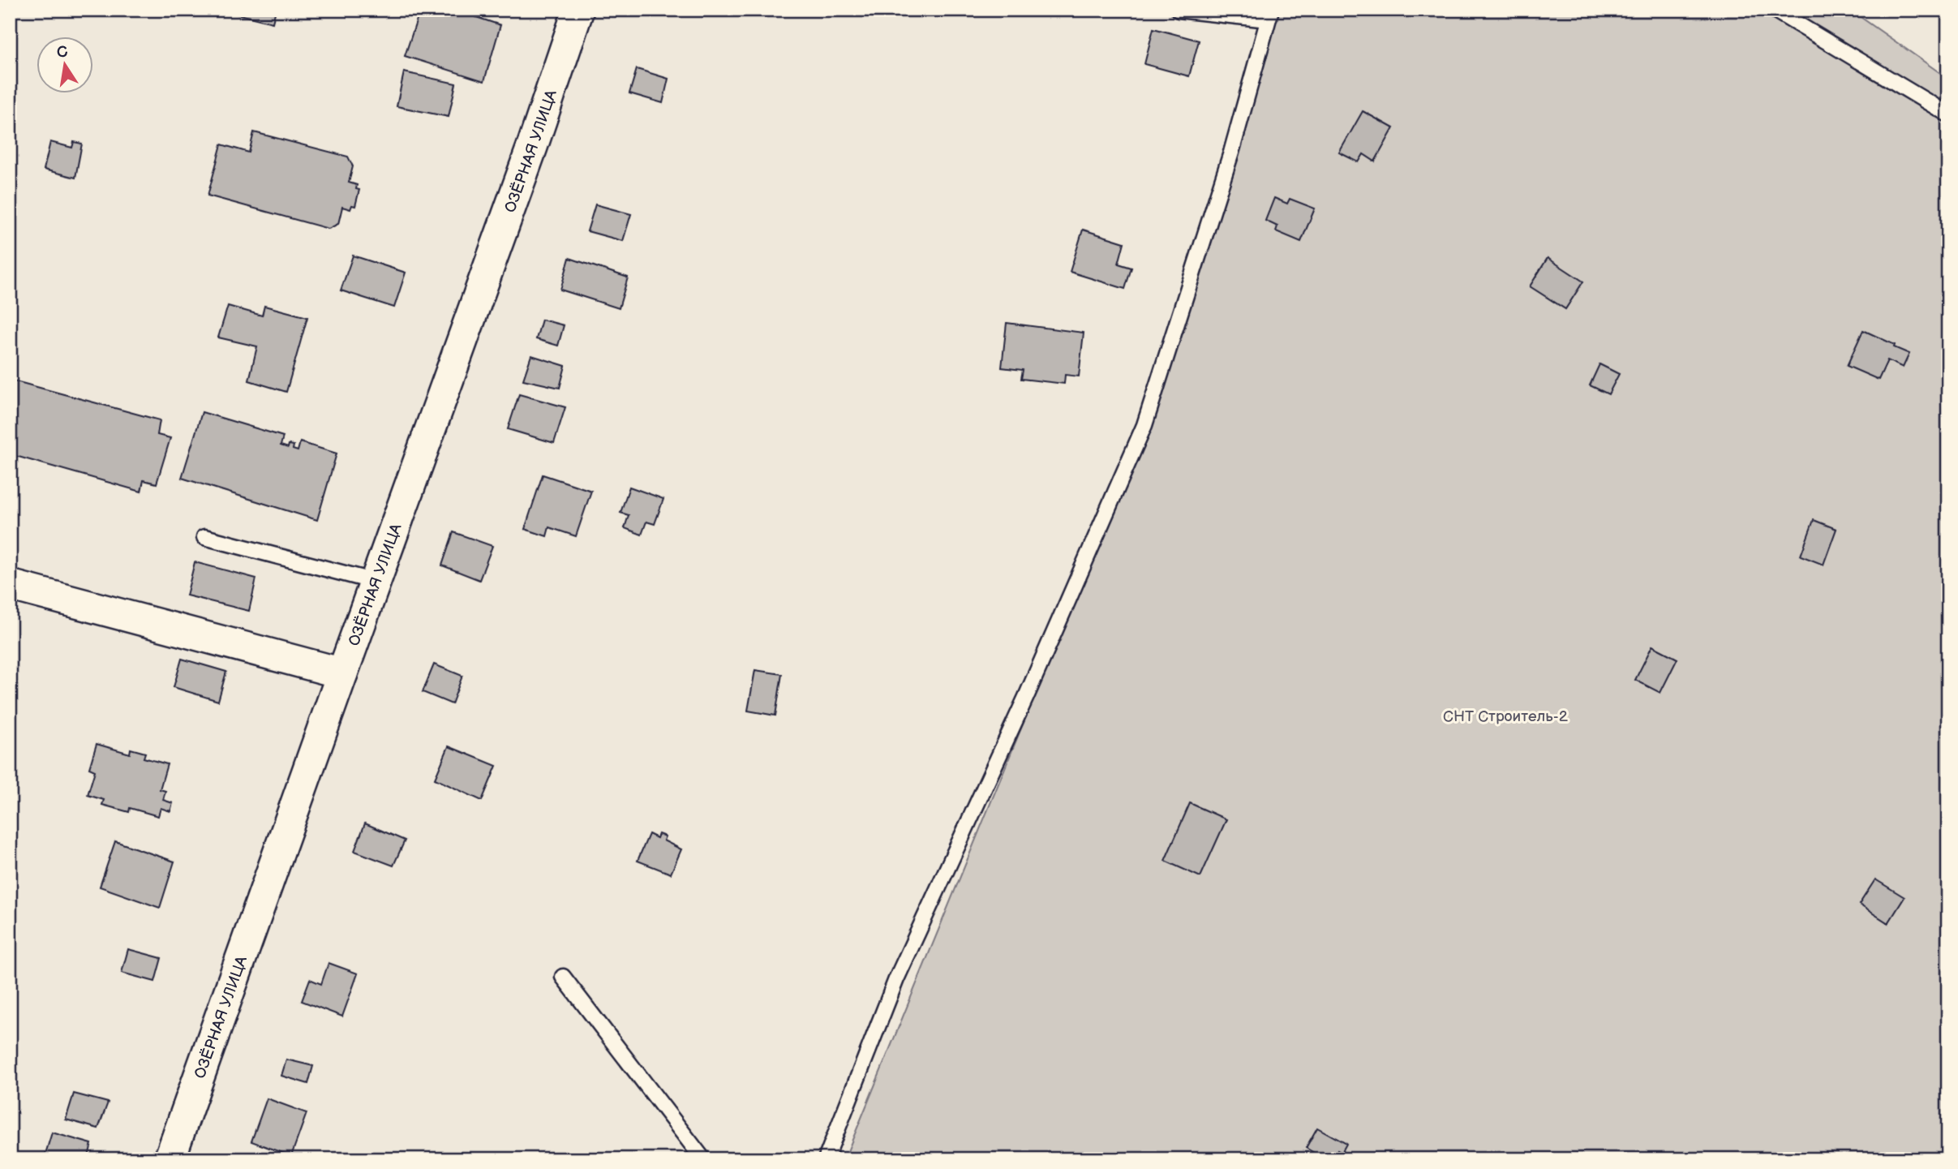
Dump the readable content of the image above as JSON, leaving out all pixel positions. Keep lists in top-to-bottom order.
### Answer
{
  "streets": {
    "street": ["ОЗЁРНАЯ УЛИЦА"]
  },
  "parks": ["СНТ Строитель-2"],
  "north": "top"
}
